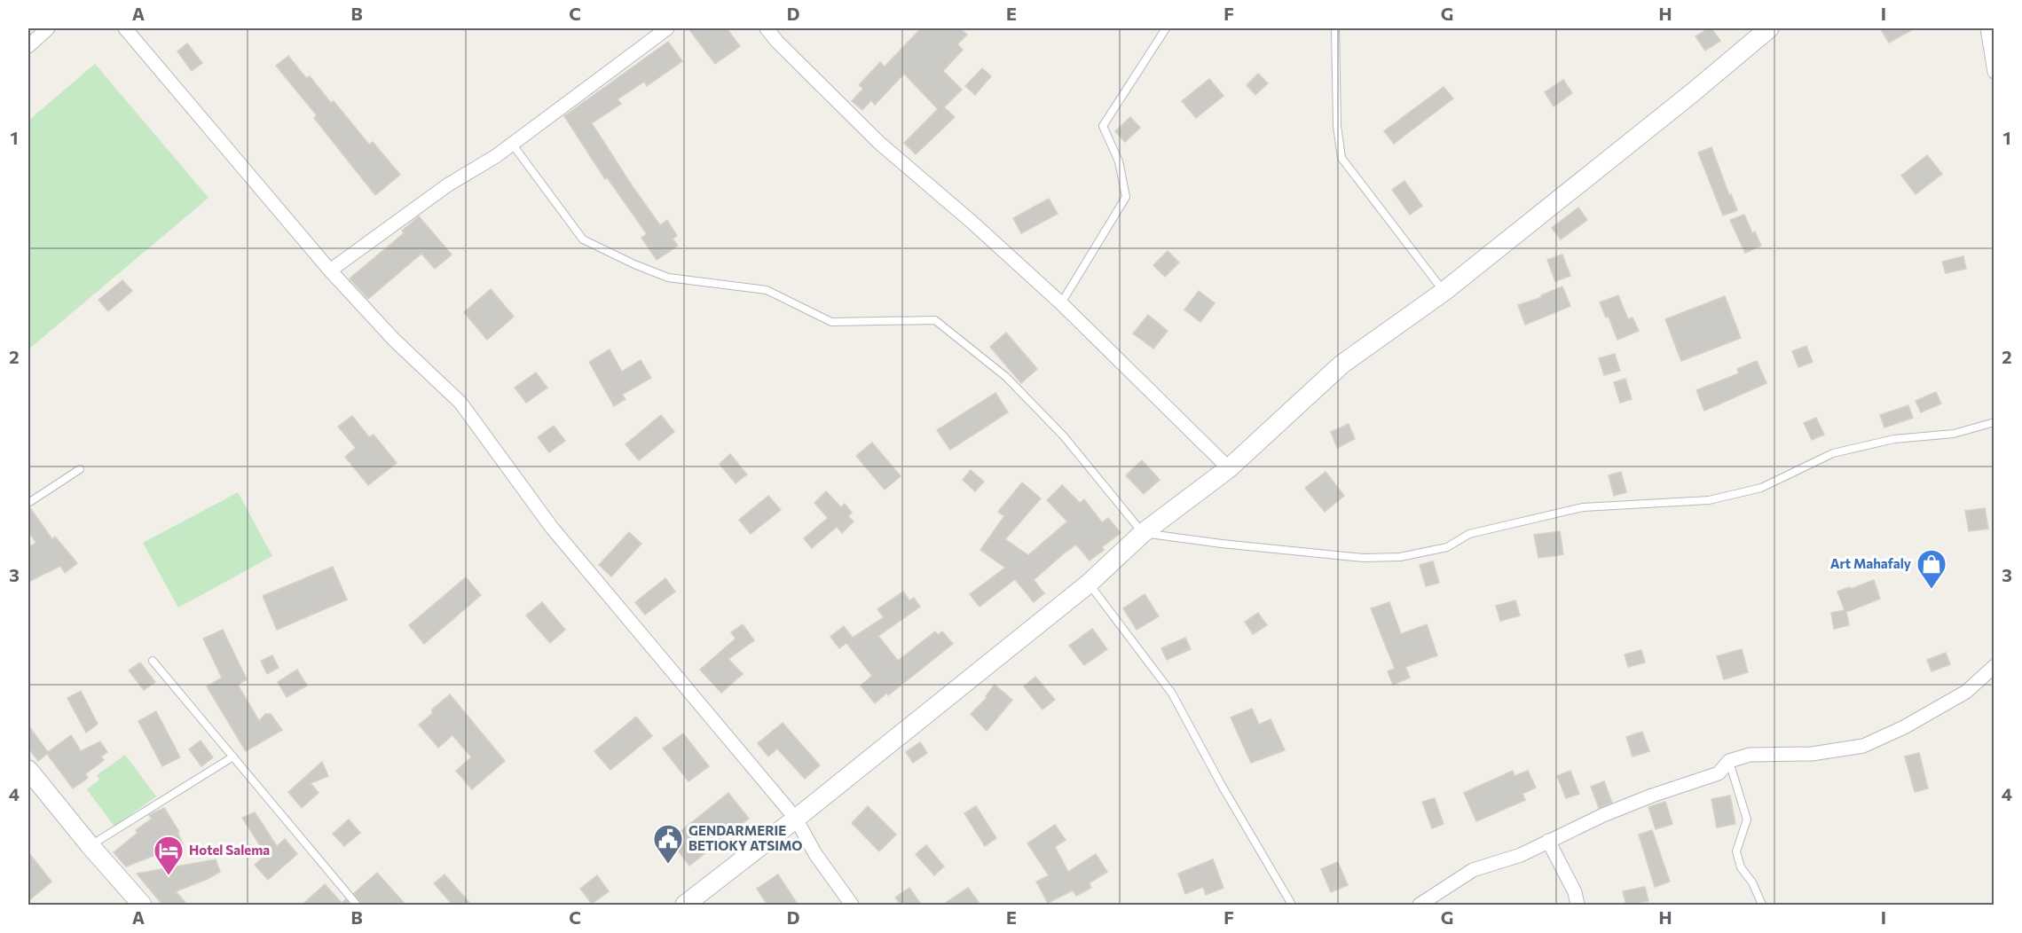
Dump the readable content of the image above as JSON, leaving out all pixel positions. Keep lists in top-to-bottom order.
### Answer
{
  "places": {
    "shop": ["Art Mahafaly"],
    "public building": ["GENDARMERIE BETIOKY ATSIMO"],
    "hotel": ["Hotel Salema"]
  },
  "grid": {
    "columns": [
      "A",
      "B",
      "C",
      "D",
      "E",
      "F",
      "G",
      "H",
      "I"
    ],
    "rows": [
      "1",
      "2",
      "3",
      "4"
    ]
  }
}
